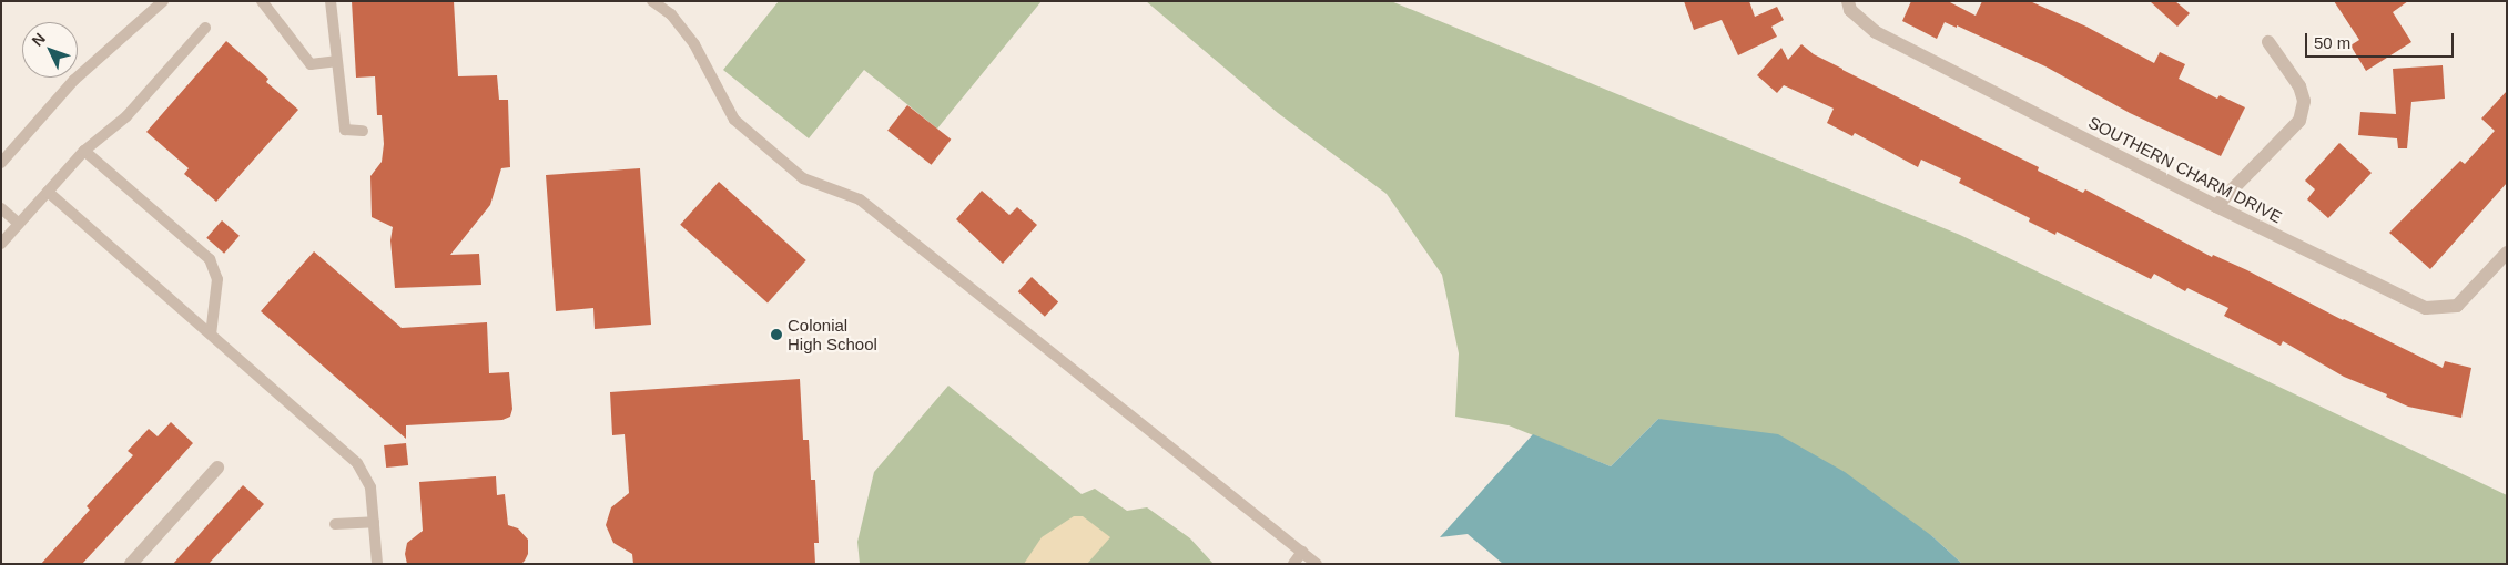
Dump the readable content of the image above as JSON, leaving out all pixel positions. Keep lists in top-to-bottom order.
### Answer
{
  "streets": {
    "street": ["SOUTHERN CHARM DRIVE"]
  },
  "places": ["Colonial High School"],
  "scale_bar": "50 m",
  "north": "top left"
}
